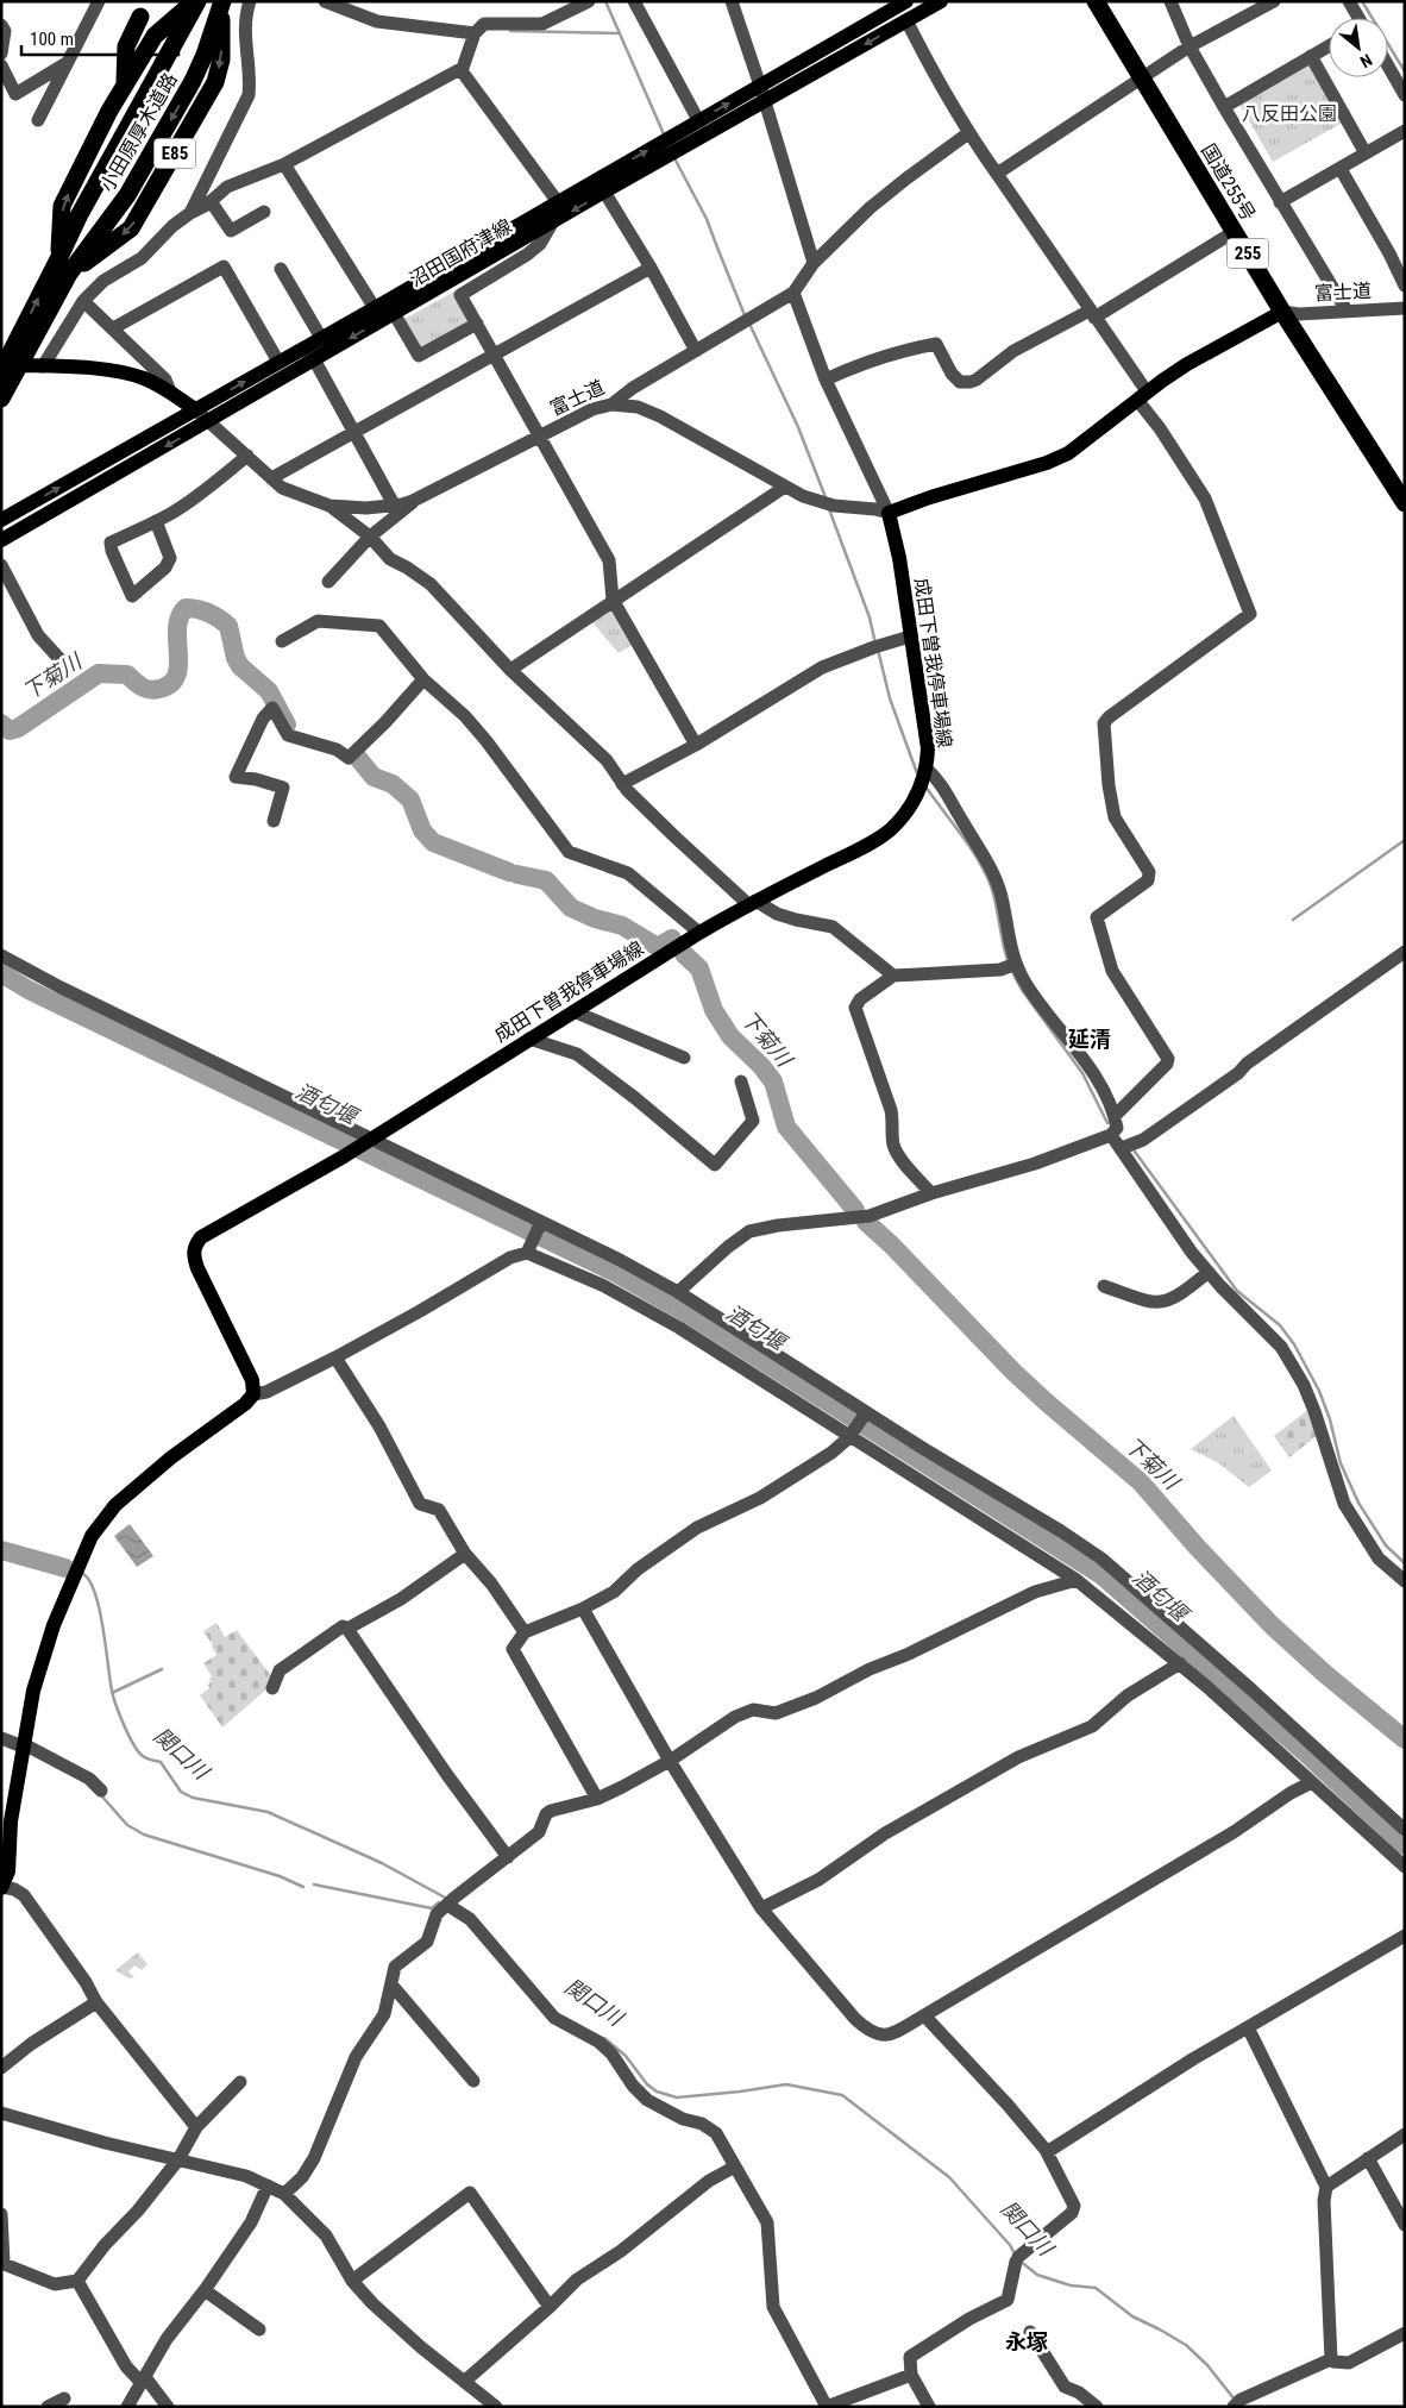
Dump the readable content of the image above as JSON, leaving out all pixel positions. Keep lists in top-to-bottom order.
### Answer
{
  "streets": {
    "highway": [
      "小田原厚木道路",
      "E85",
      "国道255号",
      "255"
    ],
    "main road": ["沼田国府津線", "成田下曽我停車場線"],
    "street": ["富士道"]
  },
  "crossings": [
    ["国道255号", "富士道"],
    ["沼田国府津線", "富士道"]
  ],
  "districts": ["延清", "永塚"],
  "water": ["下菊川", "酒匂堰", "関口川"],
  "parks": ["八反田公園"],
  "scale_bar": "100 m",
  "north": "bottom right"
}
